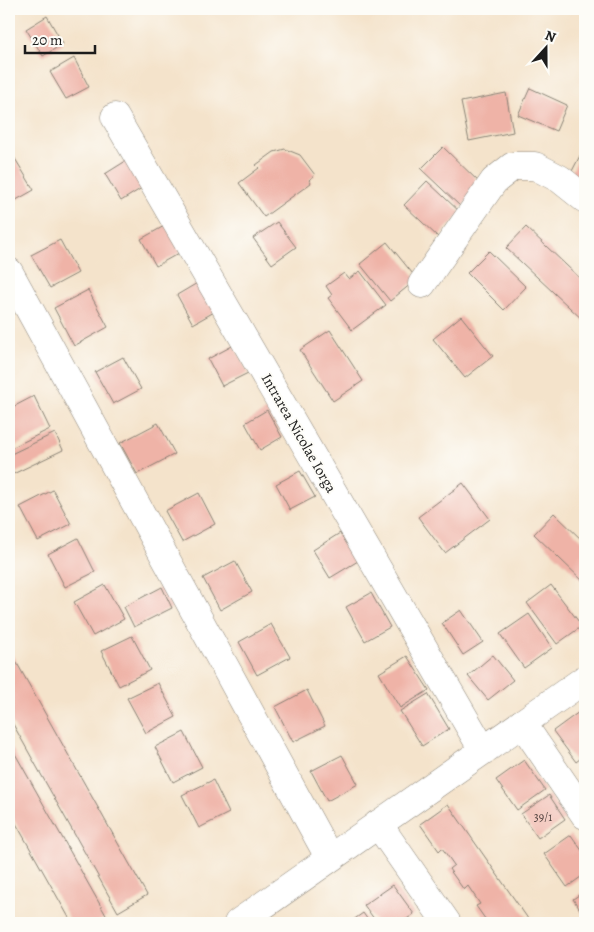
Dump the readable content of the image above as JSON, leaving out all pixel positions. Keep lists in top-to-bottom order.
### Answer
{
  "streets": {
    "street": ["Intrarea Nicolae Iorga"]
  },
  "house_numbers": ["39/1"],
  "scale_bar": "20 m",
  "north": "top"
}
